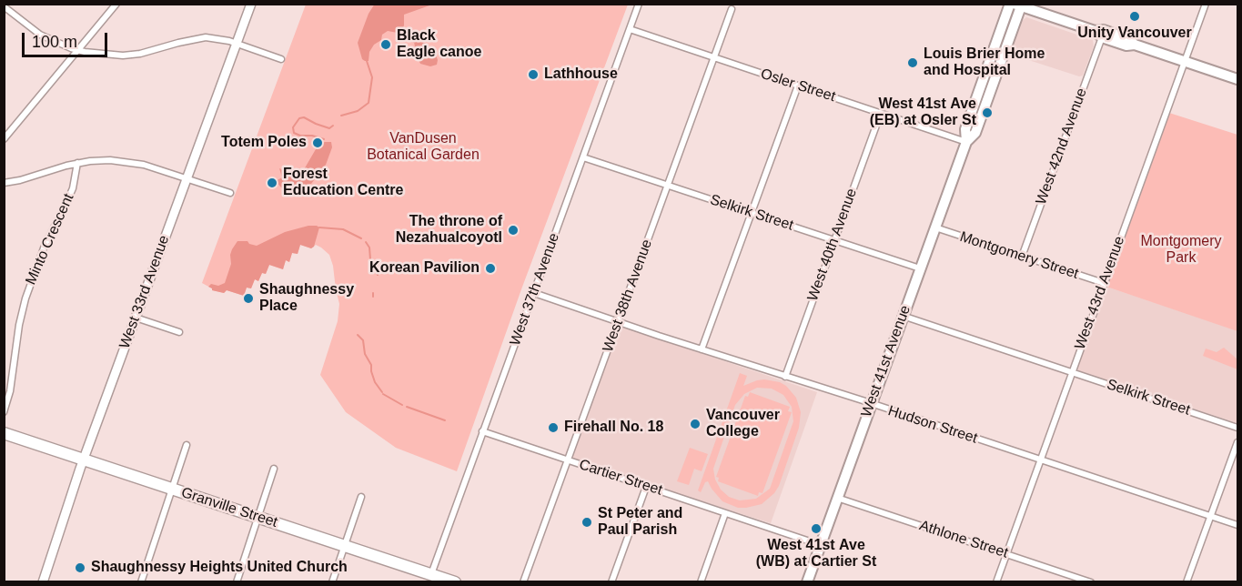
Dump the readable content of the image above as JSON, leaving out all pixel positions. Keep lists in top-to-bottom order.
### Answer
{
  "streets": {
    "highway": ["Granville Street"],
    "main road": ["West 41st Avenue"],
    "street": [
      "Osler Street",
      "West 42nd Avenue",
      "Selkirk Street",
      "Minto Crescent",
      "West 40th Avenue",
      "Montgomery Street",
      "West 37th Avenue",
      "West 33rd Avenue",
      "West 43rd Avenue",
      "West 38th Avenue",
      "Hudson Street",
      "Cartier Street",
      "Athlone Street"
    ]
  },
  "crossings": [
    ["Osler Street", "West 40th Avenue"],
    ["Osler Street", "West 37th Avenue"],
    ["Osler Street", "West 38th Avenue"],
    ["Osler Street", "West 41st Avenue"],
    ["West 42nd Avenue", "Montgomery Street"],
    ["Selkirk Street", "West 40th Avenue"],
    ["Selkirk Street", "West 37th Avenue"],
    ["Selkirk Street", "West 43rd Avenue"],
    ["Selkirk Street", "West 38th Avenue"],
    ["Selkirk Street", "West 41st Avenue"],
    ["West 40th Avenue", "Hudson Street"],
    ["Montgomery Street", "West 43rd Avenue"],
    ["Montgomery Street", "West 41st Avenue"],
    ["West 37th Avenue", "Hudson Street"],
    ["West 37th Avenue", "Cartier Street"],
    ["West 37th Avenue", "Granville Street"],
    ["West 33rd Avenue", "Granville Street"],
    ["West 43rd Avenue", "Hudson Street"],
    ["West 43rd Avenue", "Athlone Street"],
    ["West 38th Avenue", "Hudson Street"],
    ["West 38th Avenue", "Cartier Street"],
    ["West 41st Avenue", "Hudson Street"],
    ["West 41st Avenue", "Cartier Street"],
    ["West 41st Avenue", "Athlone Street"]
  ],
  "parks": ["VanDusen Botanical Garden", "Montgomery Park"],
  "places": [
    "Unity Vancouver",
    "Black Eagle canoe",
    "Louis Brier Home and Hospital",
    "Lathhouse",
    "West 41st Ave (EB) at Osler St",
    "Totem Poles",
    "Forest Education Centre",
    "The throne of Nezahualcoyotl",
    "Korean Pavilion",
    "Shaughnessy Place",
    "Vancouver College",
    "Firehall No. 18",
    "St Peter and Paul Parish",
    "West 41st Ave (WB) at Cartier St",
    "Shaughnessy Heights United Church"
  ],
  "scale_bar": "100 m"
}
